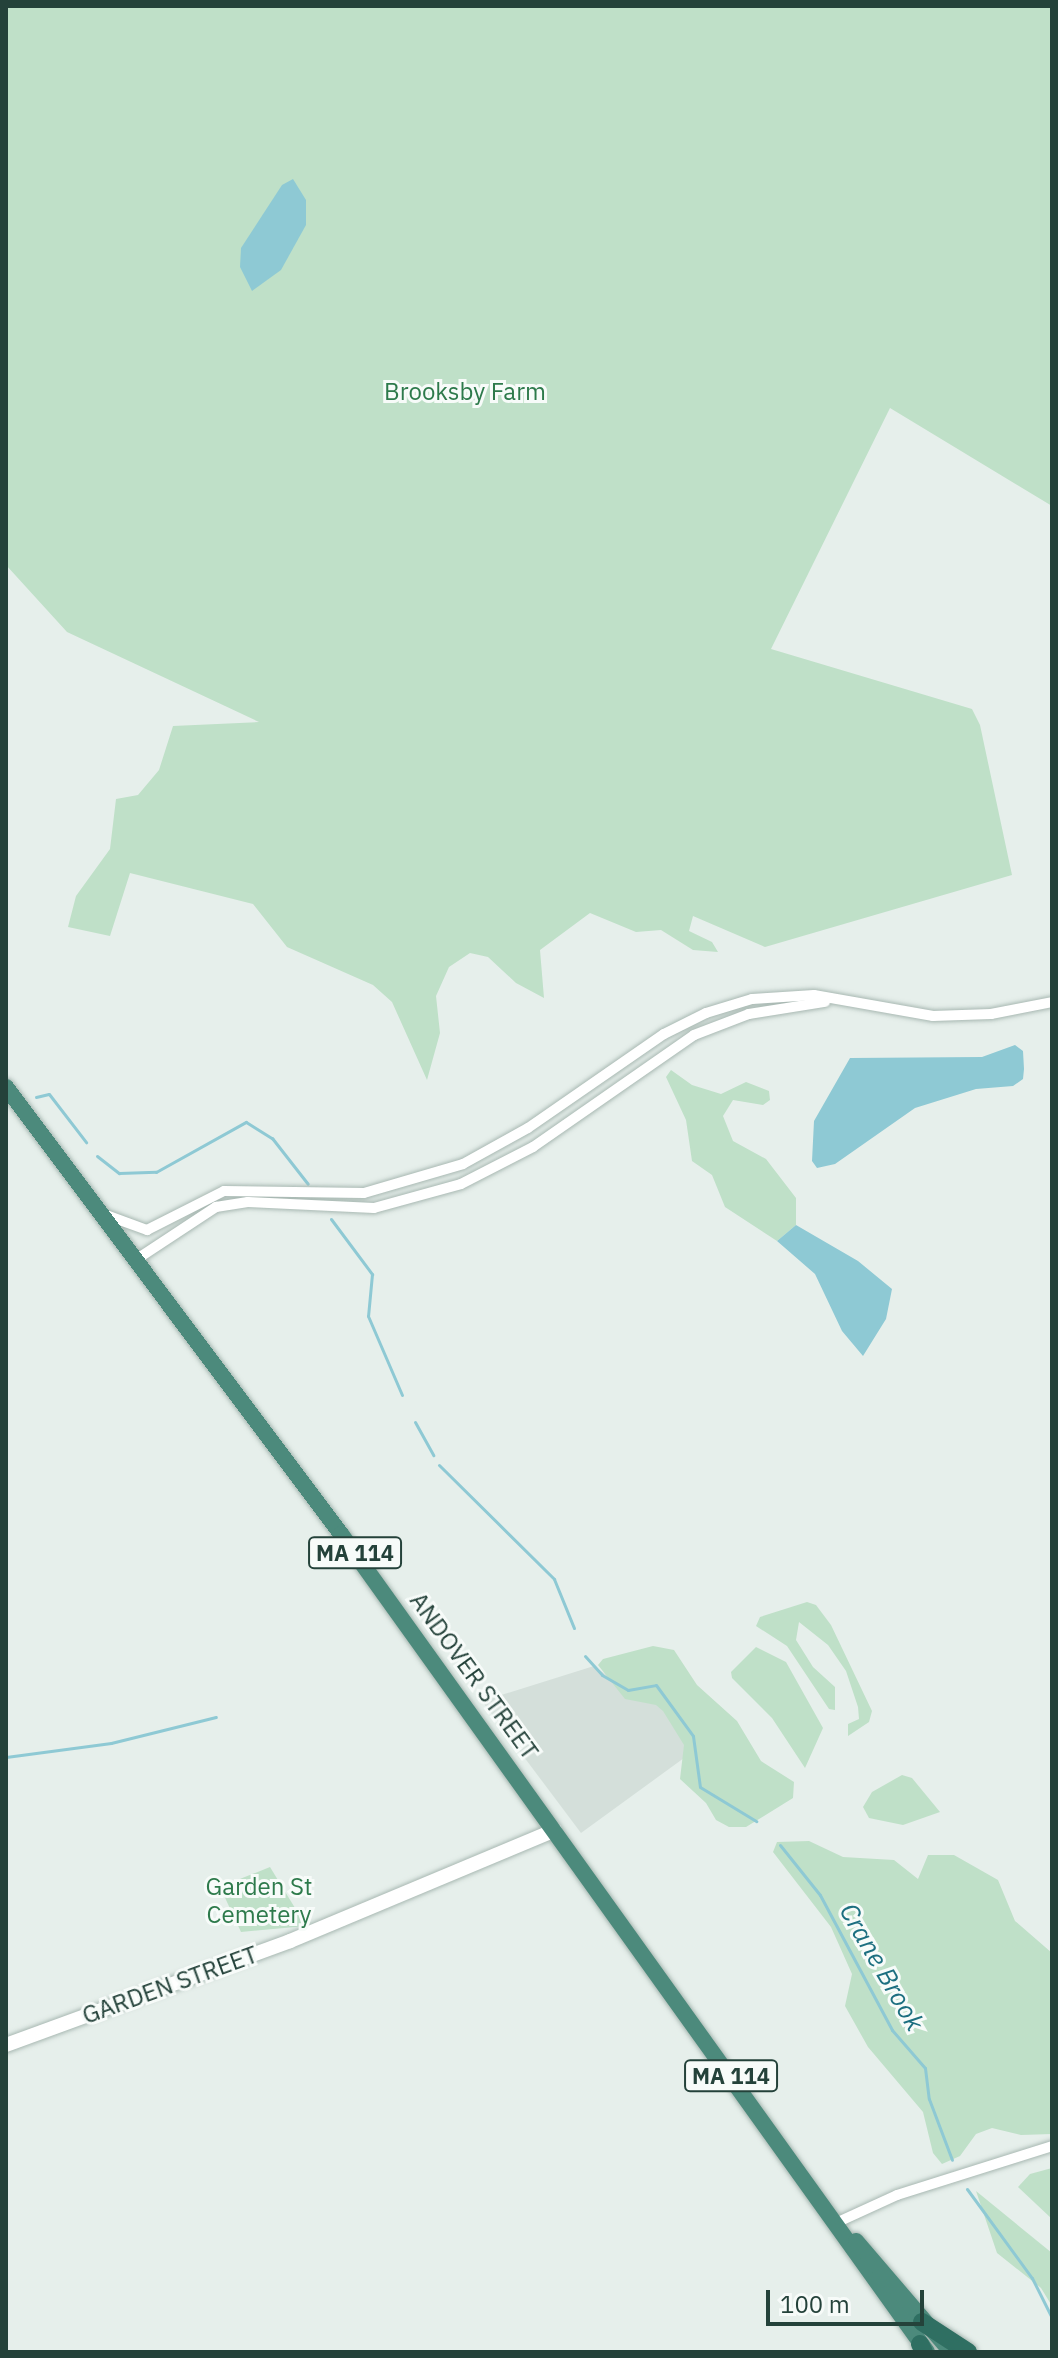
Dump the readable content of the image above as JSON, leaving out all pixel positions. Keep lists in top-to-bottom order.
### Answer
{
  "streets": {
    "highway": ["MA 114", "ANDOVER STREET"],
    "main road": ["GARDEN STREET"]
  },
  "crossings": [
    ["ANDOVER STREET", "GARDEN STREET"]
  ],
  "water": ["Crane Brook"],
  "parks": ["Brooksby Farm", "Garden St Cemetery"],
  "scale_bar": "100 m"
}
